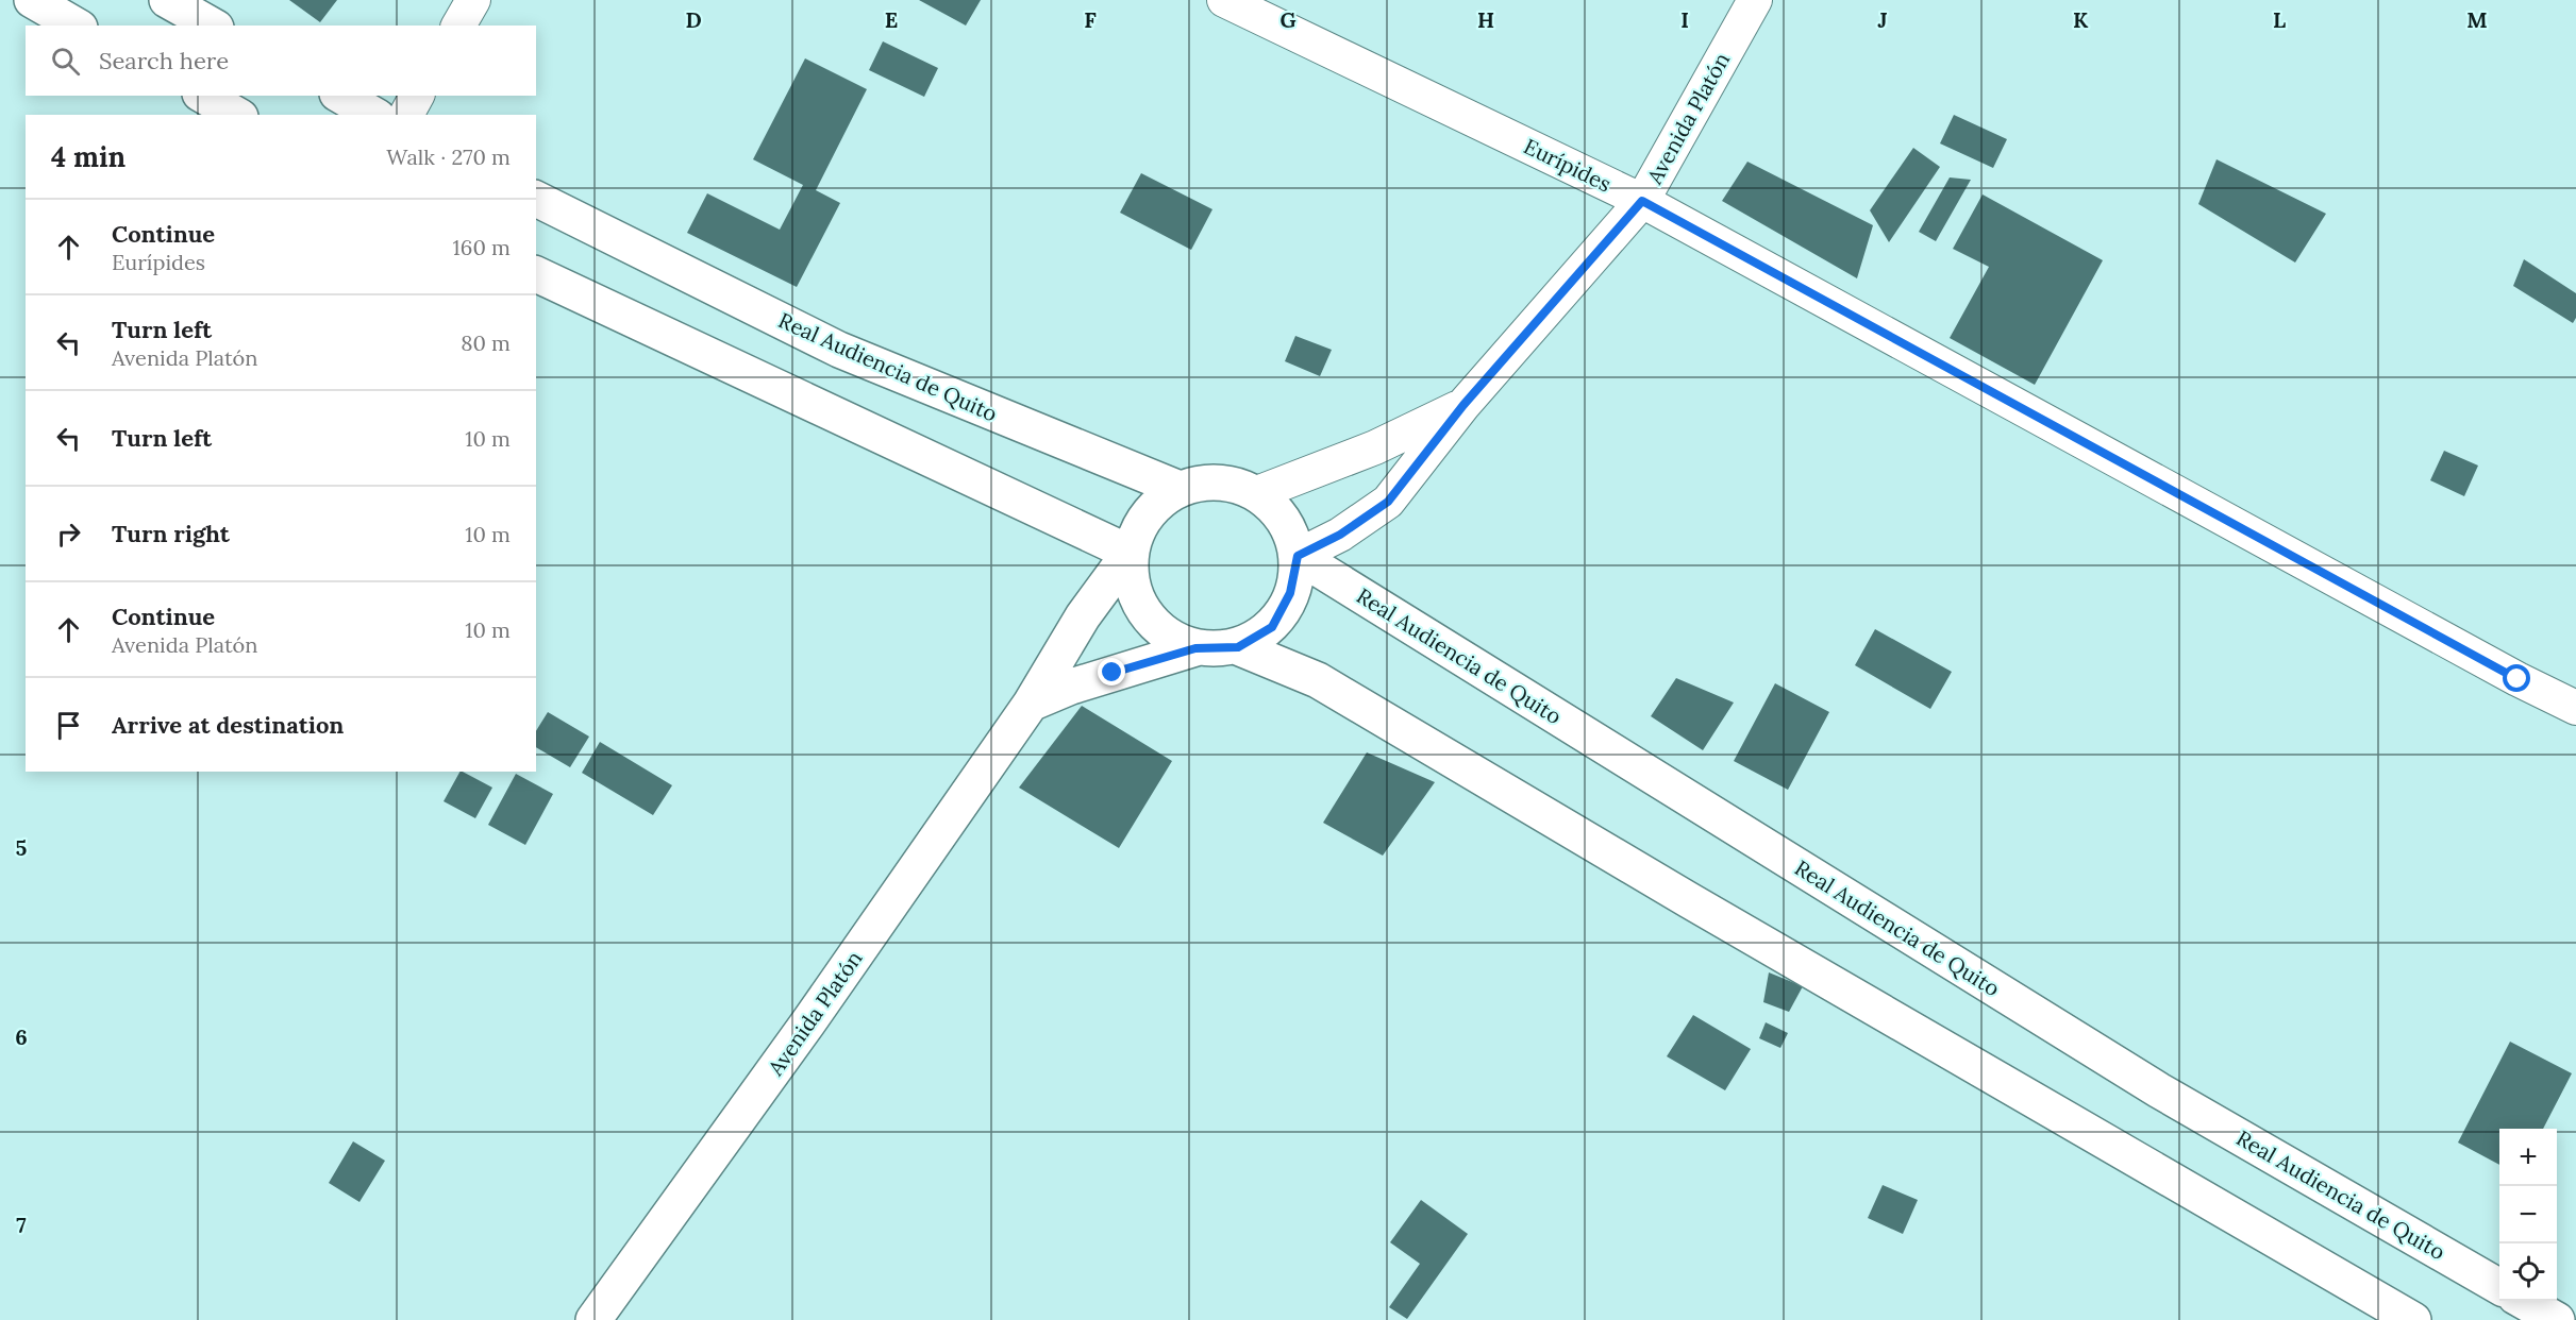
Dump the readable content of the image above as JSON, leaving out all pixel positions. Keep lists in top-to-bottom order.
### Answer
{
  "streets": {
    "main road": ["Avenida Platón", "Real Audiencia de Quito"],
    "street": ["Eurípides"]
  },
  "crossings": [
    ["Avenida Platón", "Eurípides"],
    ["Avenida Platón", "Real Audiencia de Quito"]
  ],
  "page": {
    "search": "Search here",
    "heading": ["4 min", "Walk · 270 m"],
    "list": [
      ["Continue", "Eurípides", "160 m"],
      ["Turn left", "Avenida Platón", "80 m"],
      ["Turn left", "10 m"],
      ["Turn right", "10 m"],
      ["Continue", "Avenida Platón", "10 m"],
      "Arrive at destination"
    ],
    "map_buttons": ["+", "−"]
  },
  "grid": {
    "columns": [
      "D",
      "E",
      "F",
      "G",
      "H",
      "I",
      "J",
      "K",
      "L",
      "M"
    ],
    "rows": ["5", "6", "7"]
  }
}
